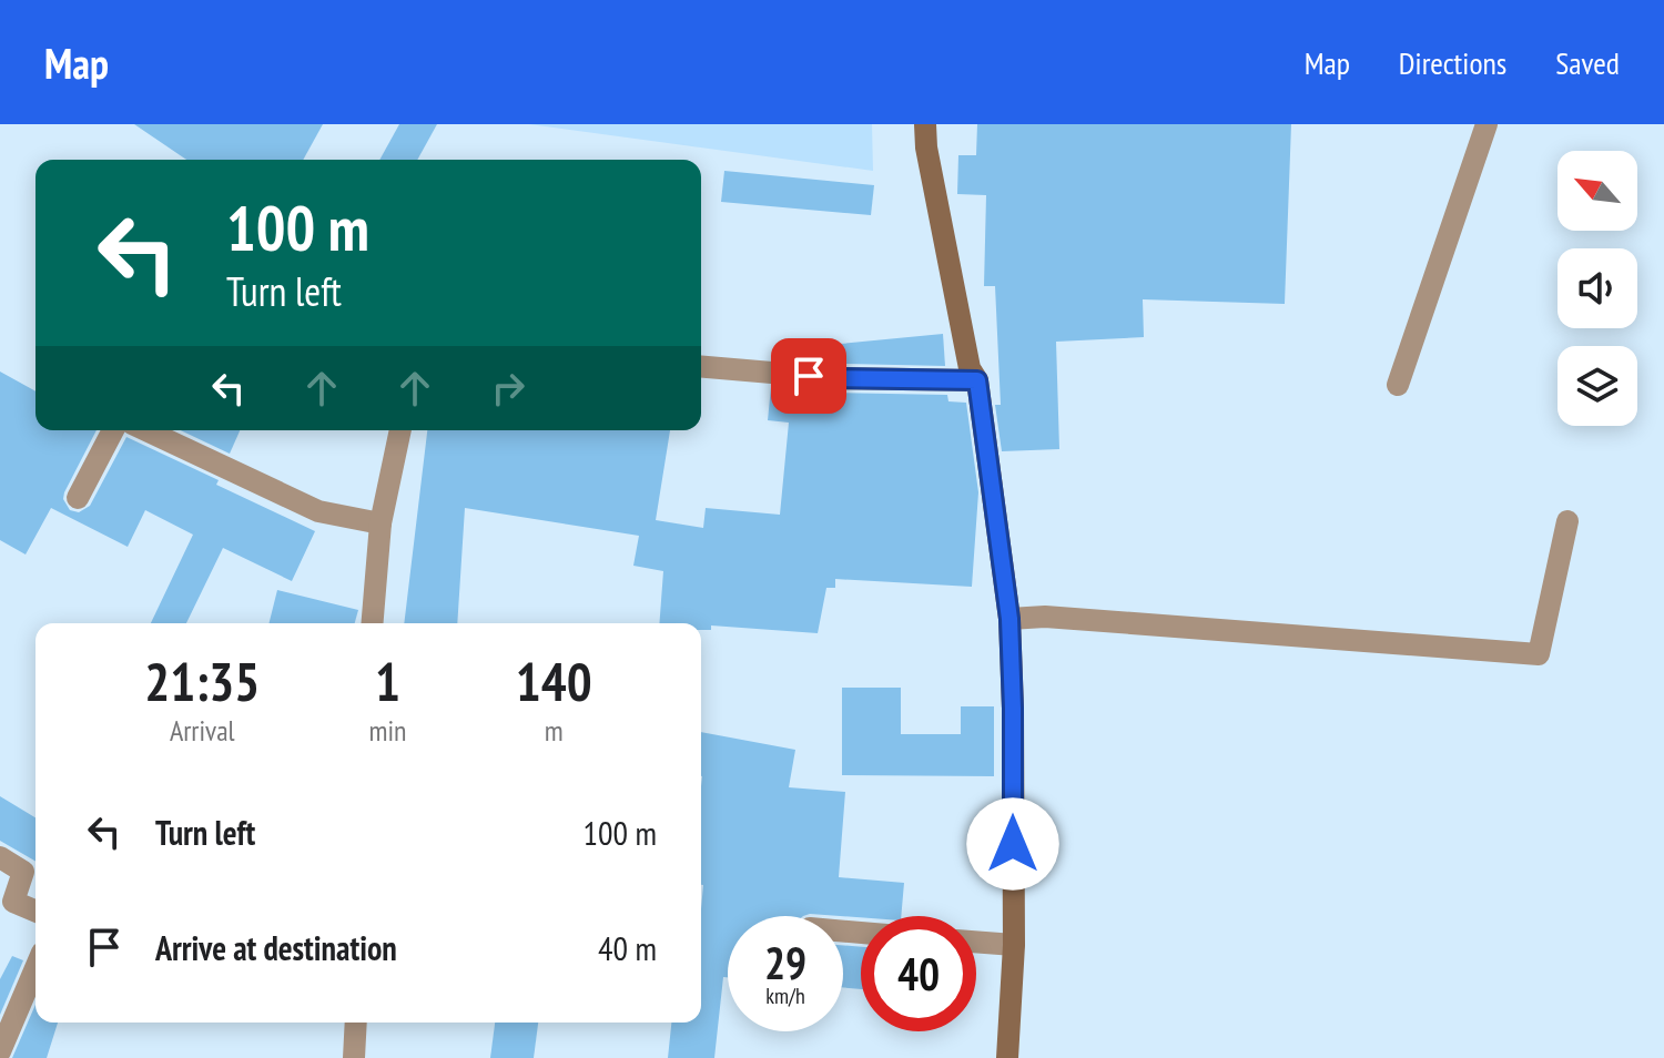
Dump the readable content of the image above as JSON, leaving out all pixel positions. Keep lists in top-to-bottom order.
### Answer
{
  "north": "top left",
  "page": {
    "header": "Map",
    "nav": ["Map", "Directions", "Saved"],
    "turn": ["100 m", "Turn left"],
    "eta": [
      "21:35",
      "Arrival",
      "1",
      "min",
      "140",
      "m"
    ],
    "list": [
      {
        "name": "Turn left",
        "value": "100 m"
      },
      {
        "name": "Arrive at destination",
        "value": "40 m"
      }
    ],
    "speed": "29 km/h",
    "limit": "40"
  }
}
